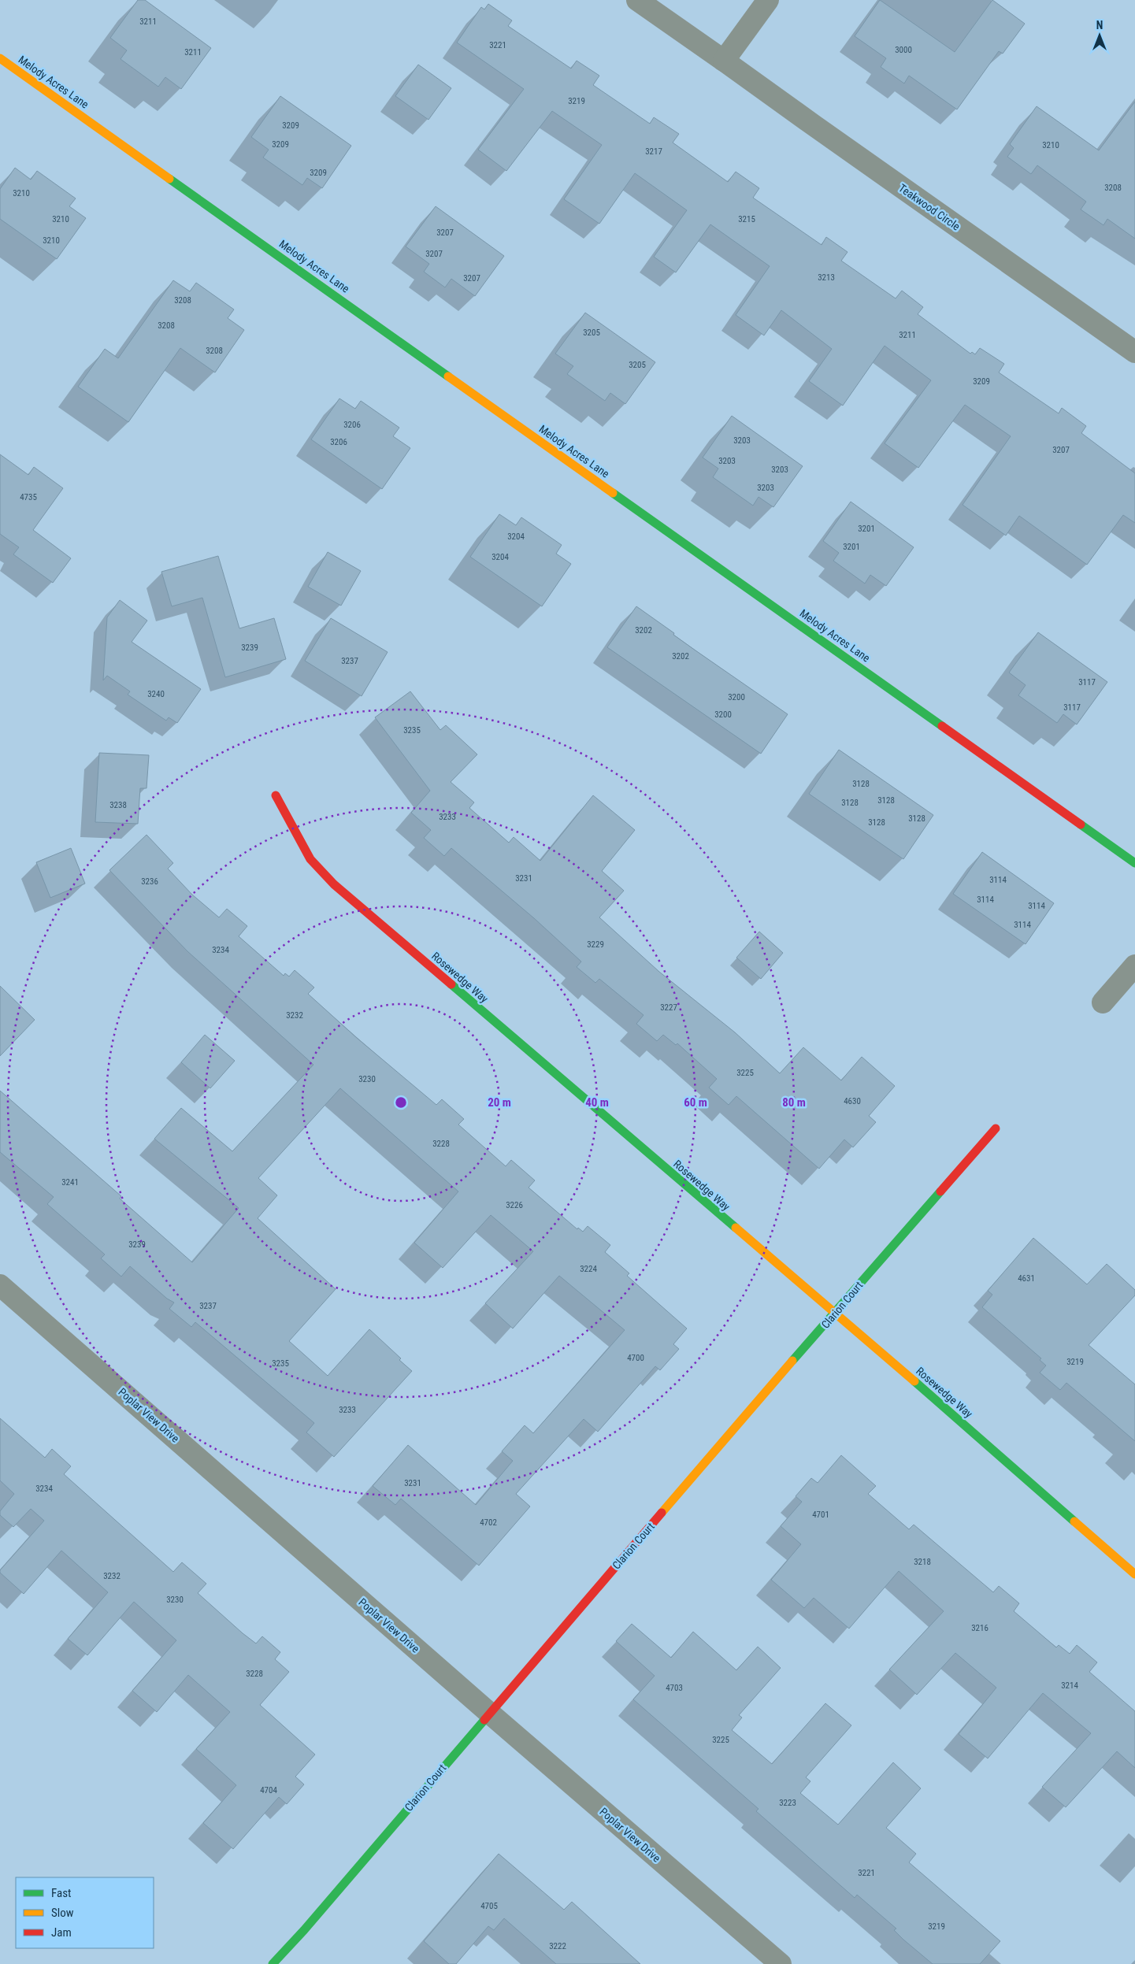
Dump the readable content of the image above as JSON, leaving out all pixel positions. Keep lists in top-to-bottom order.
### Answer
{
  "streets": {
    "street": [
      "Melody Acres Lane",
      "Teakwood Circle",
      "Rosewedge Way",
      "Clarion Court",
      "Poplar View Drive"
    ]
  },
  "crossings": [
    ["Rosewedge Way", "Clarion Court"],
    ["Clarion Court", "Poplar View Drive"]
  ],
  "house_numbers": [
    "3211",
    "3221",
    "3000",
    "3211",
    "3219",
    "3209",
    "3209",
    "3210",
    "3217",
    "3209",
    "3208",
    "3210",
    "3210",
    "3215",
    "3207",
    "3210",
    "3207",
    "3213",
    "3207",
    "3208",
    "3208",
    "3205",
    "3211",
    "3208",
    "3205",
    "3209",
    "3206",
    "3203",
    "3206",
    "3207",
    "3203",
    "3203",
    "3203",
    "4735",
    "3201",
    "3204",
    "3201",
    "3204",
    "3202",
    "3239",
    "3202",
    "3237",
    "3117",
    "3240",
    "3200",
    "3117",
    "3200",
    "3235",
    "3128",
    "3128",
    "3128",
    "3238",
    "3233",
    "3128",
    "3128",
    "3231",
    "3114",
    "3236",
    "3114",
    "3114",
    "3114",
    "3229",
    "3234",
    "3227",
    "3232",
    "3225",
    "3230",
    "4630",
    "3228",
    "3241",
    "3226",
    "3239",
    "3224",
    "4631",
    "3237",
    "4700",
    "3219",
    "3235",
    "3233",
    "3231",
    "3234",
    "4701",
    "4702",
    "3218",
    "3232",
    "3230",
    "3216",
    "3228",
    "3214",
    "4703",
    "3225",
    "4704",
    "3223",
    "3221",
    "4705",
    "3219",
    "3222"
  ],
  "legend": ["Fast", "Slow", "Jam"],
  "north": "top",
  "rings": [
    "20 m",
    "40 m",
    "60 m",
    "80 m"
  ]
}
